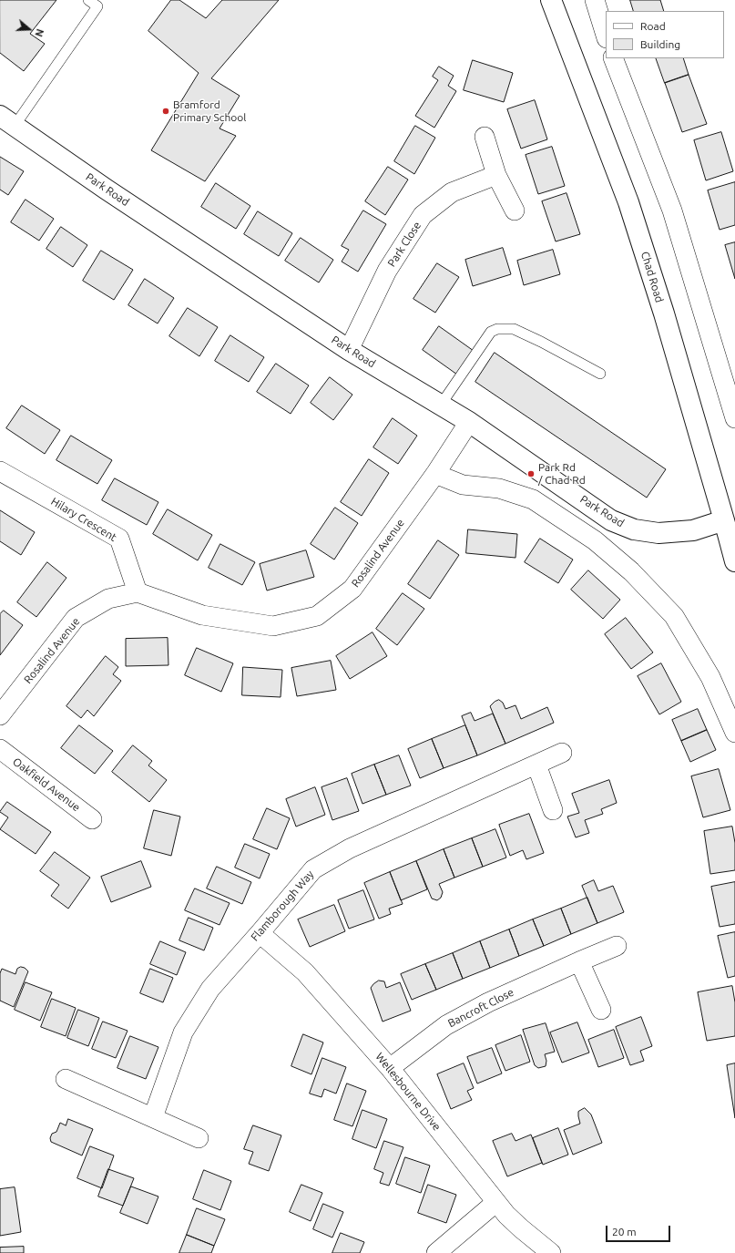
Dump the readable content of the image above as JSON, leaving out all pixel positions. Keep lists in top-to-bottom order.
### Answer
{
  "streets": {
    "street": [
      "Park Road",
      "Park Close",
      "Chad Road",
      "Hilary Crescent",
      "Rosalind Avenue",
      "Oakfield Avenue",
      "Flamborough Way",
      "Bancroft Close",
      "Wellesbourne Drive"
    ]
  },
  "crossings": [
    ["Park Road", "Park Close"],
    ["Park Road", "Chad Road"],
    ["Park Road", "Rosalind Avenue"],
    ["Hilary Crescent", "Rosalind Avenue"],
    ["Flamborough Way", "Wellesbourne Drive"],
    ["Bancroft Close", "Wellesbourne Drive"]
  ],
  "places": ["Bramford Primary School", "Park Rd / Chad Rd"],
  "legend": ["Road", "Building"],
  "scale_bar": "20 m",
  "north": "right"
}
